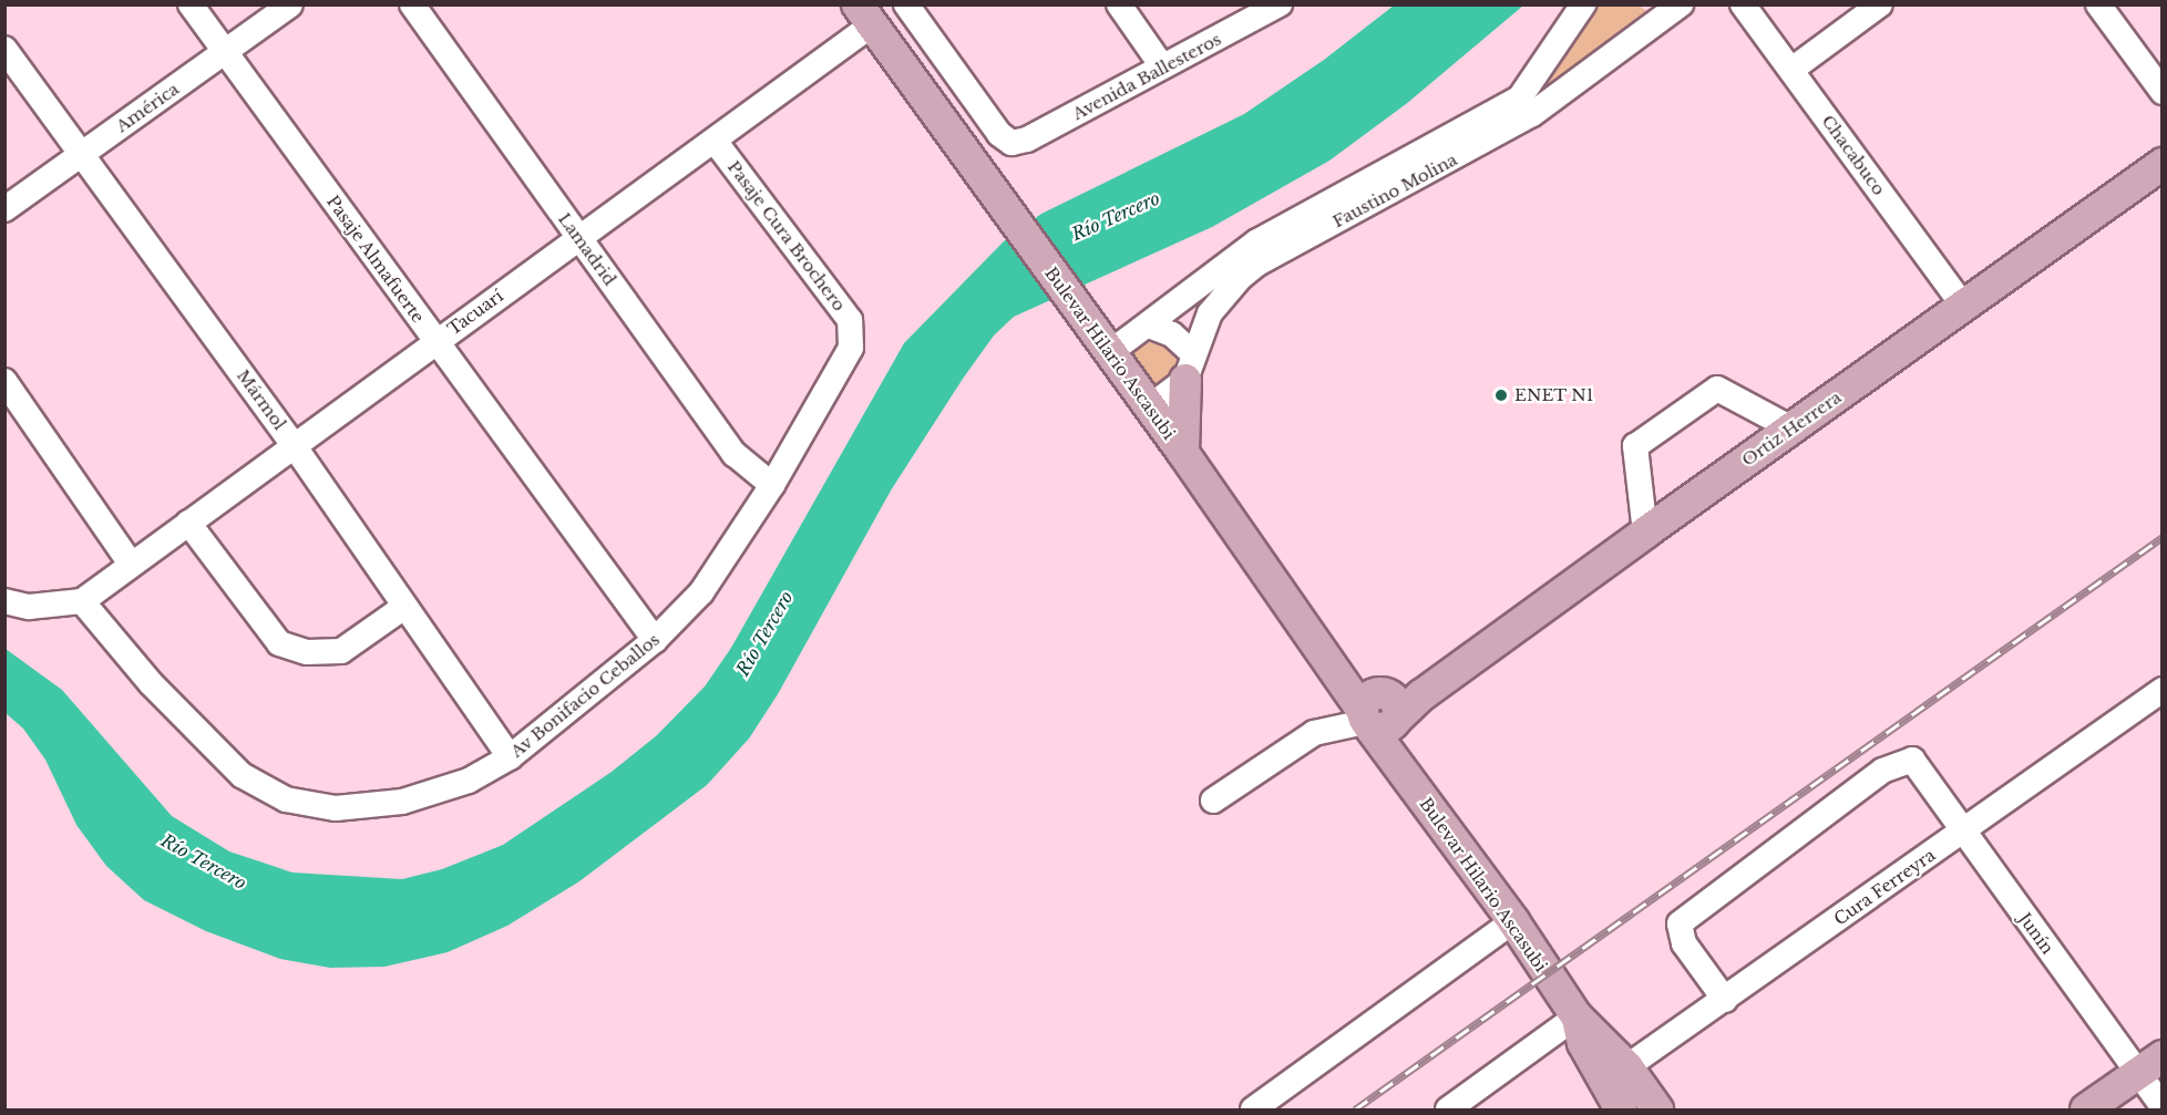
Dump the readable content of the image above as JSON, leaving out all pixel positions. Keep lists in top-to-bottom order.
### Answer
{
  "streets": {
    "main road": ["Bulevar Hilario Ascasubi", "Ortiz Herrera"],
    "street": [
      "Avenida Ballesteros",
      "América",
      "Chacabuco",
      "Faustino Molina",
      "Pasaje Cura Brochero",
      "Lamadrid",
      "Pasaje Almafuerte",
      "Tacuarí",
      "Mármol",
      "Av Bonifacio Ceballos",
      "Cura Ferreyra",
      "Junín"
    ]
  },
  "crossings": [
    ["América", "Pasaje Almafuerte"],
    ["América", "Mármol"],
    ["Chacabuco", "Ortiz Herrera"],
    ["Faustino Molina", "Bulevar Hilario Ascasubi"],
    ["Pasaje Cura Brochero", "Tacuarí"],
    ["Pasaje Cura Brochero", "Av Bonifacio Ceballos"],
    ["Lamadrid", "Tacuarí"],
    ["Lamadrid", "Av Bonifacio Ceballos"],
    ["Pasaje Almafuerte", "Tacuarí"],
    ["Pasaje Almafuerte", "Av Bonifacio Ceballos"],
    ["Tacuarí", "Bulevar Hilario Ascasubi"],
    ["Tacuarí", "Mármol"],
    ["Tacuarí", "Av Bonifacio Ceballos"],
    ["Bulevar Hilario Ascasubi", "Ortiz Herrera"],
    ["Bulevar Hilario Ascasubi", "Cura Ferreyra"],
    ["Mármol", "Av Bonifacio Ceballos"],
    ["Cura Ferreyra", "Junín"]
  ],
  "water": ["Río Tercero"],
  "places": ["ENET N1"]
}
